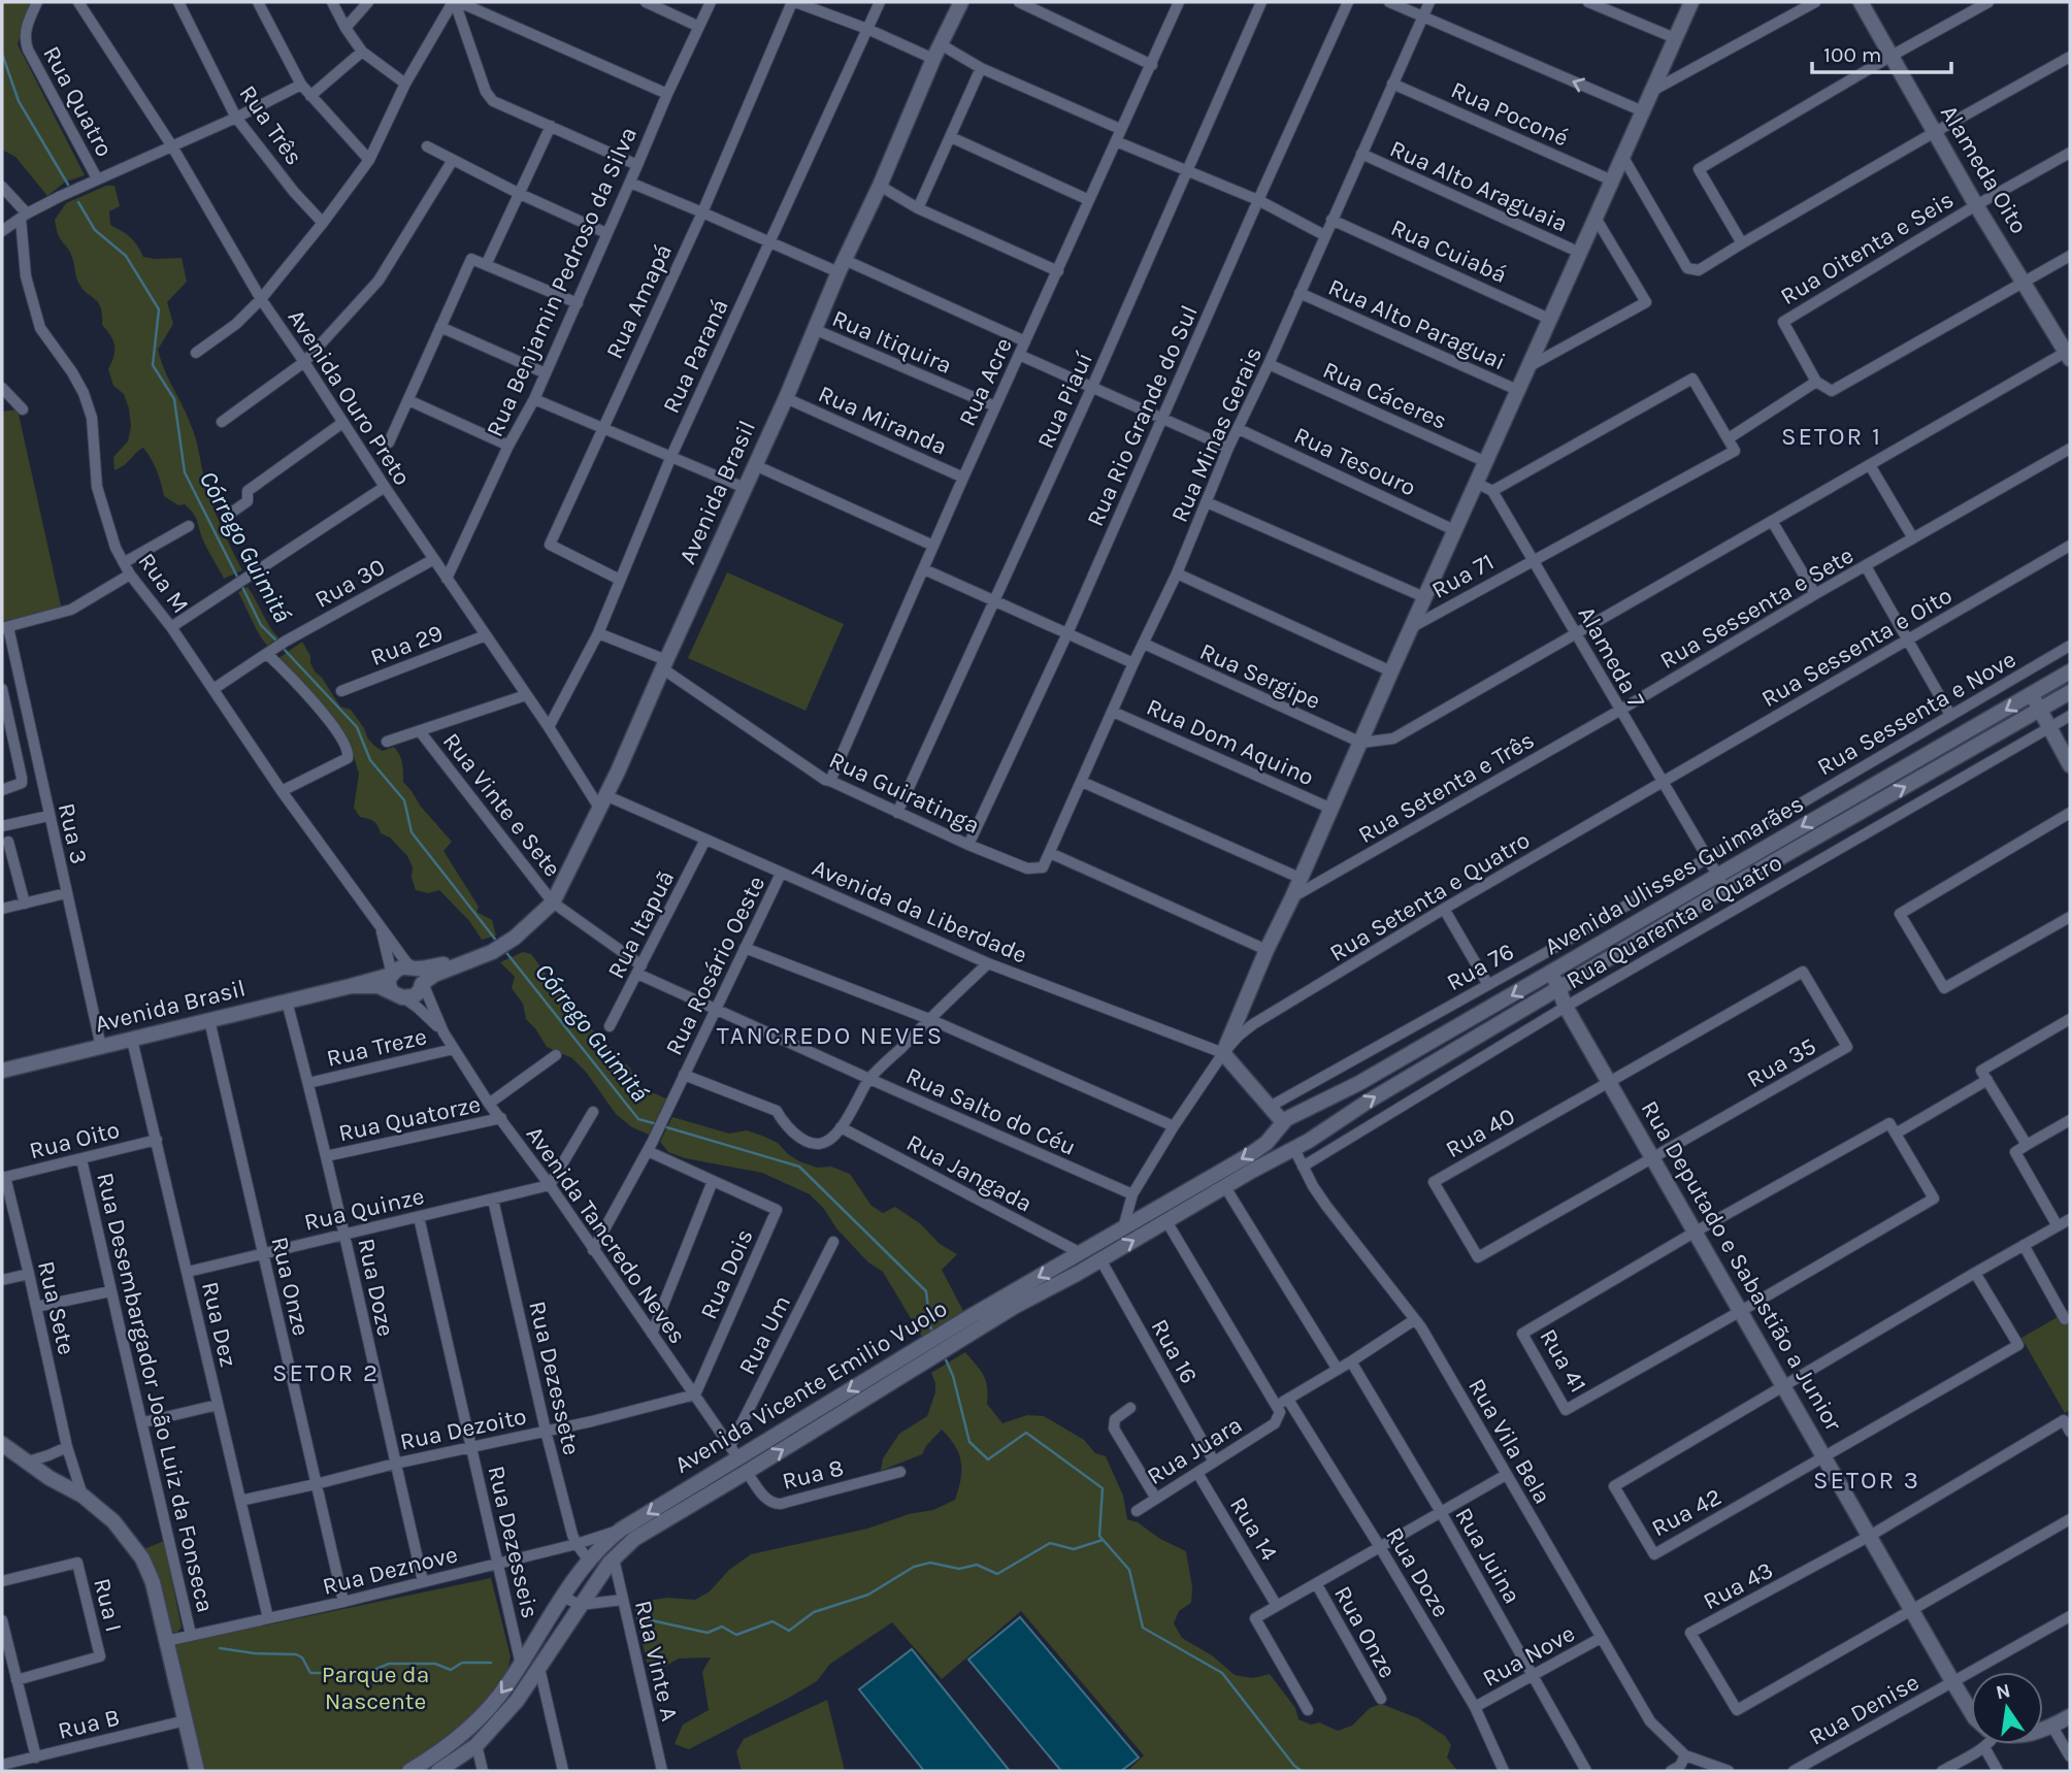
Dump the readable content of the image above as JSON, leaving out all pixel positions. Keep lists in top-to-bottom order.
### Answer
{
  "streets": {
    "main road": [
      "Alameda Oito",
      "Avenida Brasil",
      "Avenida Ulisses Guimarães",
      "Rua Deputado e Sabastião a Junior",
      "Avenida Vicente Emilio Vuolo"
    ],
    "street": [
      "Rua Quatro",
      "Rua Poconé",
      "Rua Três",
      "Rua Alto Araguaia",
      "Rua Oitenta e Seis",
      "Rua Cuiabá",
      "Rua Benjamin Pedroso da Silva",
      "Rua Amapá",
      "Rua Alto Paraguai",
      "Rua Itiquira",
      "Rua Paraná",
      "Rua Acre",
      "Rua Cáceres",
      "Avenida Ouro Preto",
      "Rua Piauí",
      "Rua Rio Grande do Sul",
      "Rua Miranda",
      "Rua Minas Gerais",
      "Rua Tesouro",
      "Rua 71",
      "Rua M",
      "Rua 30",
      "Rua Sessenta e Sete",
      "Rua 29",
      "Rua Sessenta e Oito",
      "Alameda 7",
      "Rua Sergipe",
      "Rua Sessenta e Nove",
      "Rua Dom Aquino",
      "Rua Setenta e Três",
      "Rua Guiratinga",
      "Rua Vinte e Sete",
      "Rua 3",
      "Rua Setenta e Quatro",
      "Avenida da Liberdade",
      "Rua Quarenta e Quatro",
      "Rua Itapuã",
      "Rua Rosário Oeste",
      "Rua 76",
      "Rua Treze",
      "Rua 35",
      "Rua Salto do Céu",
      "Rua Quatorze",
      "Rua 40",
      "Rua Oito",
      "Rua Jangada",
      "Rua Quinze",
      "Avenida Tancredo Neves",
      "Rua Dois",
      "Rua Onze",
      "Rua Doze",
      "Rua Sete",
      "Rua Dez",
      "Rua Um",
      "Rua 16",
      "Rua 41",
      "Rua Dezessete",
      "Rua Desembargador João Luiz da Fonseca",
      "Rua Dezoito",
      "Rua Vila Bela",
      "Rua Juara",
      "Rua 8",
      "Rua 42",
      "Rua 14",
      "Rua Dezesseis",
      "Rua Juina",
      "Rua Deznove",
      "Rua 43",
      "Rua I",
      "Rua Nove",
      "Rua Vinte A",
      "Rua Denise",
      "Rua B"
    ]
  },
  "crossings": [
    ["Rua Quatro", "Rua Três"],
    ["Rua Quatro", "Avenida Ouro Preto"],
    ["Rua Quatro", "Rua M"],
    ["Rua Poconé", "Rua Minas Gerais"],
    ["Alameda Oito", "Rua Oitenta e Seis"],
    ["Rua Alto Araguaia", "Rua Minas Gerais"],
    ["Rua Cuiabá", "Rua Minas Gerais"],
    ["Rua Benjamin Pedroso da Silva", "Avenida Ouro Preto"],
    ["Rua Amapá", "Rua Paraná"],
    ["Rua Alto Paraguai", "Rua Minas Gerais"],
    ["Rua Itiquira", "Rua Acre"],
    ["Rua Itiquira", "Avenida Brasil"],
    ["Rua Paraná", "Avenida Ouro Preto"],
    ["Rua Paraná", "Rua Guiratinga"],
    ["Rua Acre", "Rua Miranda"],
    ["Rua Acre", "Rua Guiratinga"],
    ["Rua Cáceres", "Rua Minas Gerais"],
    ["Avenida Ouro Preto", "Avenida Brasil"],
    ["Avenida Ouro Preto", "Rua 30"],
    ["Avenida Ouro Preto", "Rua 29"],
    ["Avenida Ouro Preto", "Avenida da Liberdade"],
    ["Rua Piauí", "Rua Guiratinga"],
    ["Rua Rio Grande do Sul", "Rua Guiratinga"],
    ["Rua Miranda", "Avenida Brasil"],
    ["Rua Minas Gerais", "Rua Tesouro"],
    ["Rua Minas Gerais", "Rua Sergipe"],
    ["Rua Minas Gerais", "Rua Dom Aquino"],
    ["Rua Minas Gerais", "Rua Guiratinga"],
    ["Avenida Brasil", "Rua M"],
    ["Avenida Brasil", "Rua Guiratinga"],
    ["Avenida Brasil", "Rua Vinte e Sete"],
    ["Avenida Brasil", "Rua 3"],
    ["Avenida Brasil", "Avenida da Liberdade"],
    ["Avenida Brasil", "Rua Salto do Céu"],
    ["Avenida Brasil", "Rua Onze"],
    ["Avenida Brasil", "Rua Doze"],
    ["Avenida Brasil", "Rua Dez"],
    ["Rua 71", "Alameda 7"],
    ["Rua M", "Rua 30"],
    ["Rua Sessenta e Sete", "Alameda 7"],
    ["Rua Sessenta e Sete", "Rua Setenta e Três"],
    ["Rua Sessenta e Oito", "Alameda 7"],
    ["Rua Sessenta e Oito", "Rua Setenta e Quatro"],
    ["Alameda 7", "Rua Sessenta e Nove"],
    ["Alameda 7", "Rua Setenta e Três"],
    ["Alameda 7", "Avenida Ulisses Guimarães"],
    ["Alameda 7", "Rua Setenta e Quatro"],
    ["Alameda 7", "Rua 76"],
    ["Rua Sessenta e Nove", "Rua 76"],
    ["Rua Vinte e Sete", "Rua Salto do Céu"],
    ["Avenida Ulisses Guimarães", "Rua Deputado e Sabastião a Junior"],
    ["Avenida Ulisses Guimarães", "Avenida Vicente Emilio Vuolo"],
    ["Avenida Ulisses Guimarães", "Rua Vila Bela"],
    ["Rua Setenta e Quatro", "Avenida da Liberdade"],
    ["Rua Setenta e Quatro", "Rua Salto do Céu"],
    ["Rua Setenta e Quatro", "Avenida Vicente Emilio Vuolo"],
    ["Avenida da Liberdade", "Rua Itapuã"],
    ["Avenida da Liberdade", "Rua Rosário Oeste"],
    ["Rua Quarenta e Quatro", "Rua Deputado e Sabastião a Junior"],
    ["Rua Quarenta e Quatro", "Rua Vila Bela"],
    ["Rua Itapuã", "Rua Salto do Céu"],
    ["Rua Rosário Oeste", "Rua Salto do Céu"],
    ["Rua Treze", "Avenida Tancredo Neves"],
    ["Rua Treze", "Rua Doze"],
    ["Rua 35", "Rua 40"],
    ["Rua 35", "Rua Deputado e Sabastião a Junior"],
    ["Rua Quatorze", "Avenida Tancredo Neves"],
    ["Rua Quatorze", "Rua Doze"],
    ["Rua 40", "Rua Deputado e Sabastião a Junior"],
    ["Rua Oito", "Rua Sete"],
    ["Rua Oito", "Rua Dez"],
    ["Rua Oito", "Rua Desembargador João Luiz da Fonseca"],
    ["Rua Jangada", "Avenida Vicente Emilio Vuolo"],
    ["Rua Quinze", "Avenida Tancredo Neves"],
    ["Rua Quinze", "Rua Onze"],
    ["Rua Quinze", "Rua Doze"],
    ["Rua Quinze", "Rua Dez"],
    ["Rua Quinze", "Rua Dezessete"],
    ["Rua Quinze", "Rua Dezesseis"],
    ["Avenida Tancredo Neves", "Rua Dois"],
    ["Avenida Tancredo Neves", "Rua Um"],
    ["Avenida Tancredo Neves", "Avenida Vicente Emilio Vuolo"],
    ["Avenida Tancredo Neves", "Rua Dezoito"],
    ["Rua Deputado e Sabastião a Junior", "Rua 41"],
    ["Rua Deputado e Sabastião a Junior", "Rua 42"],
    ["Rua Deputado e Sabastião a Junior", "Rua 43"],
    ["Rua Deputado e Sabastião a Junior", "Rua Denise"],
    ["Rua Dois", "Rua Dezoito"],
    ["Rua Onze", "Rua Dezoito"],
    ["Rua Onze", "Rua Deznove"],
    ["Rua Doze", "Rua Dezoito"],
    ["Rua Doze", "Rua Deznove"],
    ["Rua Doze", "Rua Nove"],
    ["Rua Dez", "Rua Dezoito"],
    ["Rua Dez", "Rua Deznove"],
    ["Rua Um", "Avenida Vicente Emilio Vuolo"],
    ["Rua 16", "Avenida Vicente Emilio Vuolo"],
    ["Rua 16", "Rua Juara"],
    ["Rua Dezessete", "Avenida Vicente Emilio Vuolo"],
    ["Rua Dezessete", "Rua Dezoito"],
    ["Rua Dezessete", "Rua Deznove"],
    ["Avenida Vicente Emilio Vuolo", "Rua Vila Bela"],
    ["Avenida Vicente Emilio Vuolo", "Rua 8"],
    ["Avenida Vicente Emilio Vuolo", "Rua Dezesseis"],
    ["Avenida Vicente Emilio Vuolo", "Rua Deznove"],
    ["Avenida Vicente Emilio Vuolo", "Rua Vinte A"],
    ["Rua Desembargador João Luiz da Fonseca", "Rua Deznove"],
    ["Rua Dezoito", "Rua Dezesseis"],
    ["Rua Vila Bela", "Rua Nove"],
    ["Rua Juara", "Rua 14"],
    ["Rua Dezesseis", "Rua Deznove"],
    ["Rua Juina", "Rua Nove"]
  ],
  "districts": [
    "SETOR 1",
    "TANCREDO NEVES",
    "SETOR 2",
    "SETOR 3"
  ],
  "water": ["Córrego Guimitá"],
  "parks": ["Parque da Nascente"],
  "scale_bar": "100 m",
  "north": "top"
}
